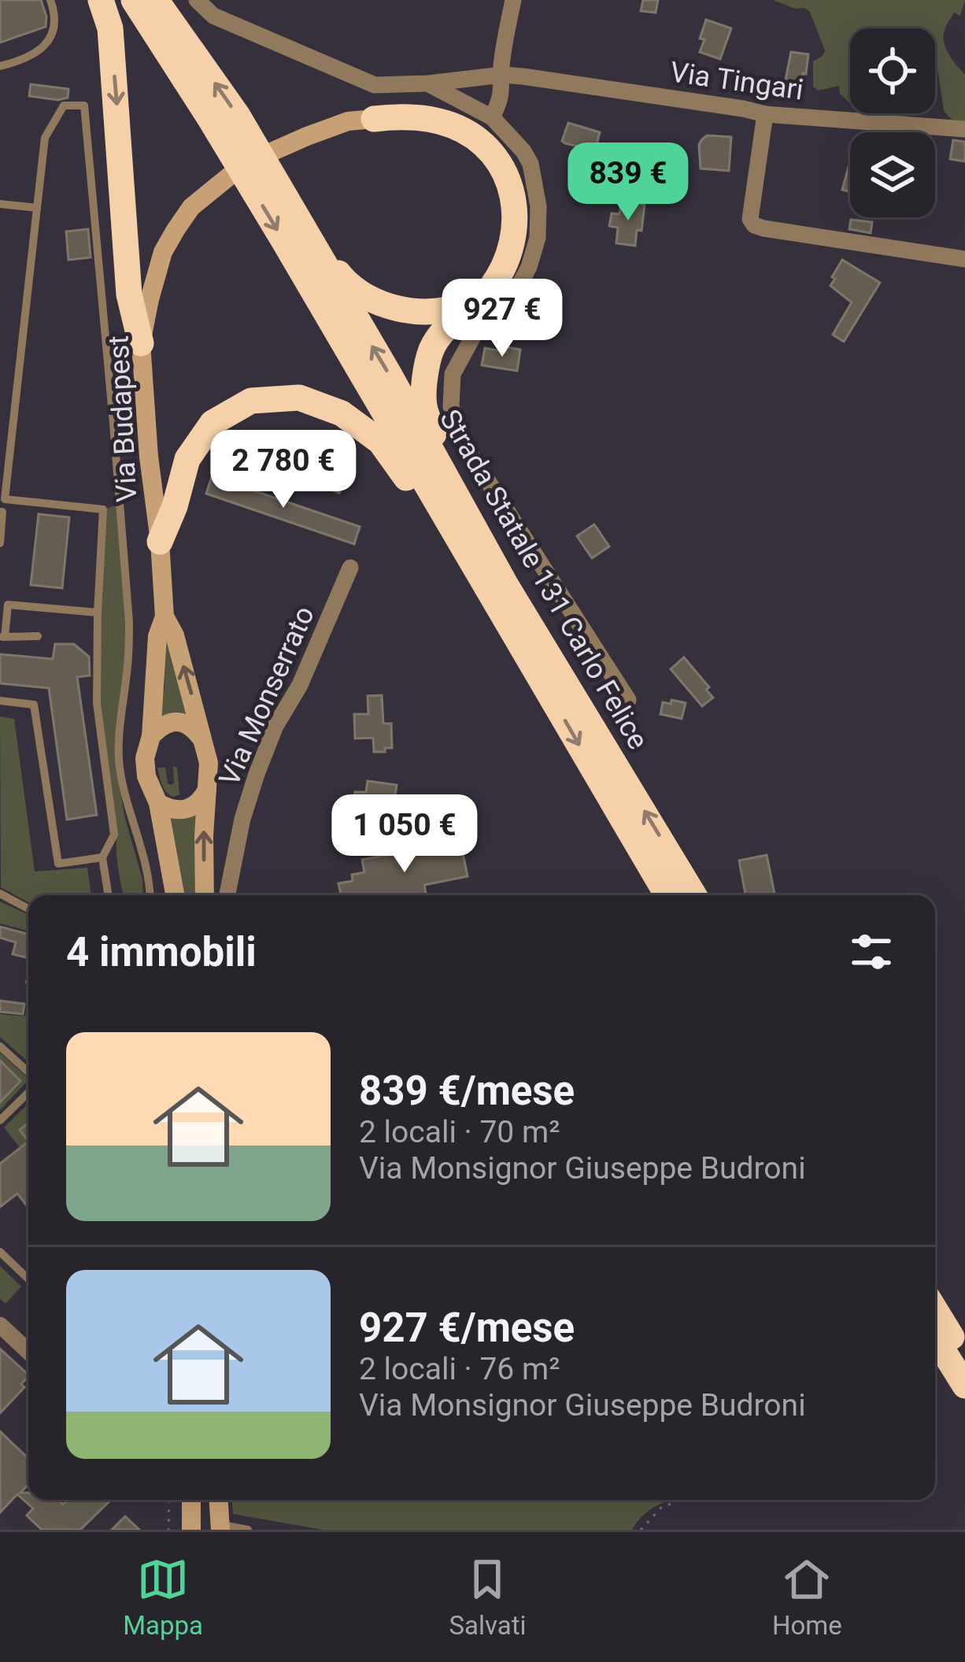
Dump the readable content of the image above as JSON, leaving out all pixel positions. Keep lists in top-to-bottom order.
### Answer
{
  "streets": {
    "highway": ["Strada Statale 131 Carlo Felice"],
    "main road": ["Via Budapest"],
    "street": ["Via Tingari", "Via Monserrato"]
  },
  "page": {
    "price": [
      "839 €",
      "927 €",
      "2 780 €",
      "1 050 €"
    ],
    "heading": "4 immobili",
    "list": [
      {
        "name": "839 €/mese",
        "note": "2 locali · 70 m² · Via Monsignor Giuseppe Budroni"
      },
      {
        "name": "927 €/mese",
        "note": "2 locali · 76 m² · Via Monsignor Giuseppe Budroni"
      }
    ],
    "tabs": ["Mappa", "Salvati", "Home"]
  }
}
